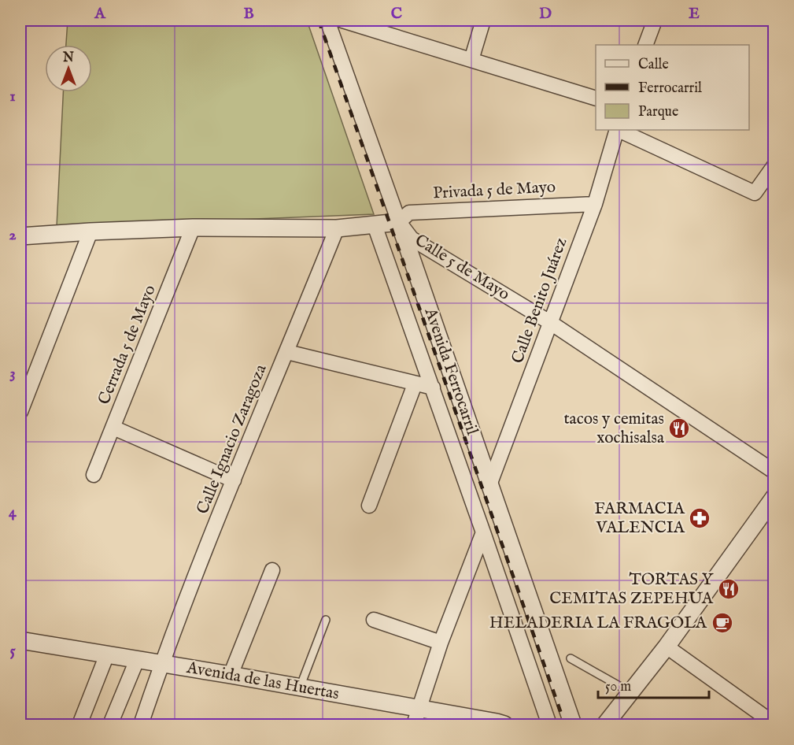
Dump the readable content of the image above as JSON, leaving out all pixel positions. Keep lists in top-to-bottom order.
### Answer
{
  "streets": {
    "street": [
      "Privada 5 de Mayo",
      "Calle 5 de Mayo",
      "Calle Benito Juárez",
      "Cerrada 5 de Mayo",
      "Avenida Ferrocarril",
      "Calle Ignacio Zaragoza",
      "Avenida de las Huertas"
    ]
  },
  "crossings": [
    ["Privada 5 de Mayo", "Calle 5 de Mayo"],
    ["Privada 5 de Mayo", "Calle Benito Juárez"],
    ["Privada 5 de Mayo", "Avenida Ferrocarril"],
    ["Calle 5 de Mayo", "Calle Benito Juárez"],
    ["Calle 5 de Mayo", "Cerrada 5 de Mayo"],
    ["Calle 5 de Mayo", "Avenida Ferrocarril"],
    ["Calle 5 de Mayo", "Calle Ignacio Zaragoza"],
    ["Calle Benito Juárez", "Avenida Ferrocarril"],
    ["Calle Ignacio Zaragoza", "Avenida de las Huertas"]
  ],
  "places": {
    "restaurant": ["tacos y cemitas xochisalsa", "TORTAS Y CEMITAS ZEPEHUA"],
    "pharmacy": ["FARMACIA VALENCIA"],
    "cafe": ["HELADERIA LA FRAGOLA"]
  },
  "legend": ["Calle", "Ferrocarril", "Parque"],
  "scale_bar": "50 m",
  "north": "top",
  "grid": {
    "columns": [
      "A",
      "B",
      "C",
      "D",
      "E"
    ],
    "rows": [
      "1",
      "2",
      "3",
      "4",
      "5"
    ]
  }
}
